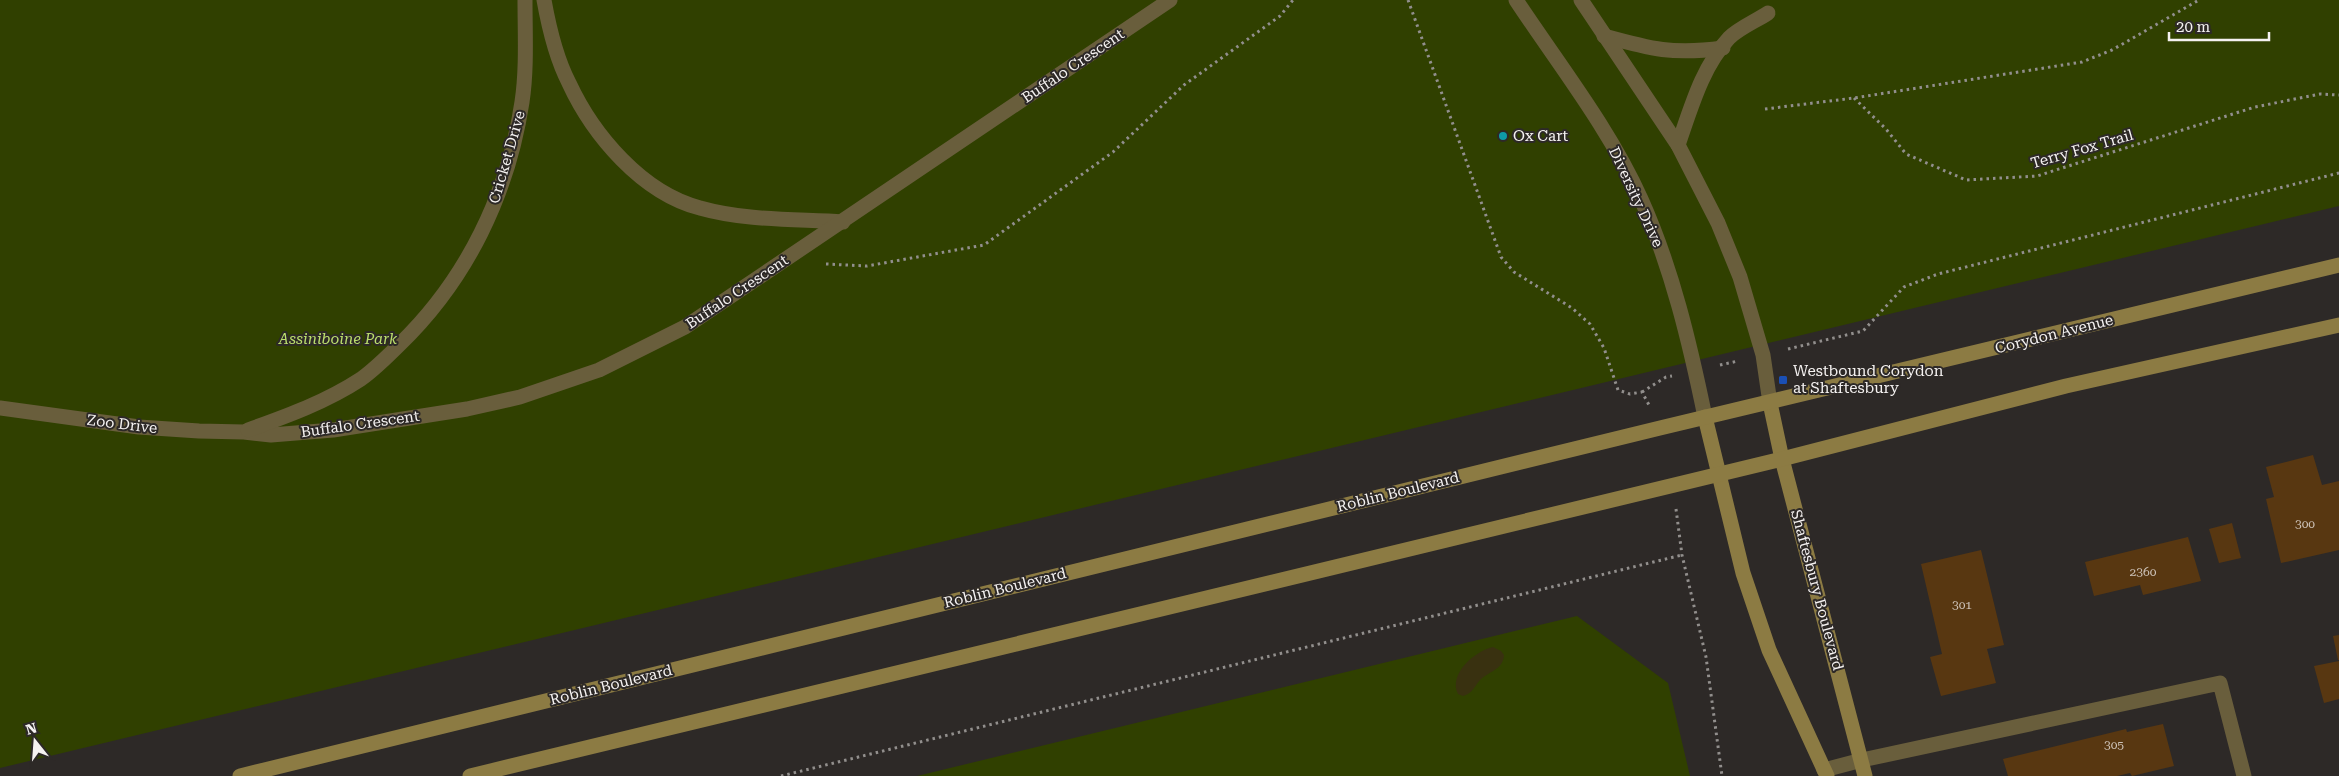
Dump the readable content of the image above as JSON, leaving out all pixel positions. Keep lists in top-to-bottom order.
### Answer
{
  "streets": {
    "main road": ["Corydon Avenue", "Roblin Boulevard", "Shaftesbury Boulevard"],
    "street": [
      "Buffalo Crescent",
      "Cricket Drive",
      "Diversity Drive",
      "Zoo Drive"
    ],
    "path": ["Terry Fox Trail"]
  },
  "crossings": [
    ["Buffalo Crescent", "Cricket Drive"],
    ["Buffalo Crescent", "Zoo Drive"],
    ["Cricket Drive", "Zoo Drive"],
    ["Diversity Drive", "Roblin Boulevard"],
    ["Corydon Avenue", "Roblin Boulevard"],
    ["Corydon Avenue", "Shaftesbury Boulevard"],
    ["Roblin Boulevard", "Shaftesbury Boulevard"]
  ],
  "parks": ["Assiniboine Park"],
  "places": {
    "other": ["Ox Cart"],
    "transit": ["Westbound Corydon at Shaftesbury"]
  },
  "house_numbers": [
    "300",
    "2360",
    "301",
    "305"
  ],
  "scale_bar": "20 m",
  "north": "top"
}
